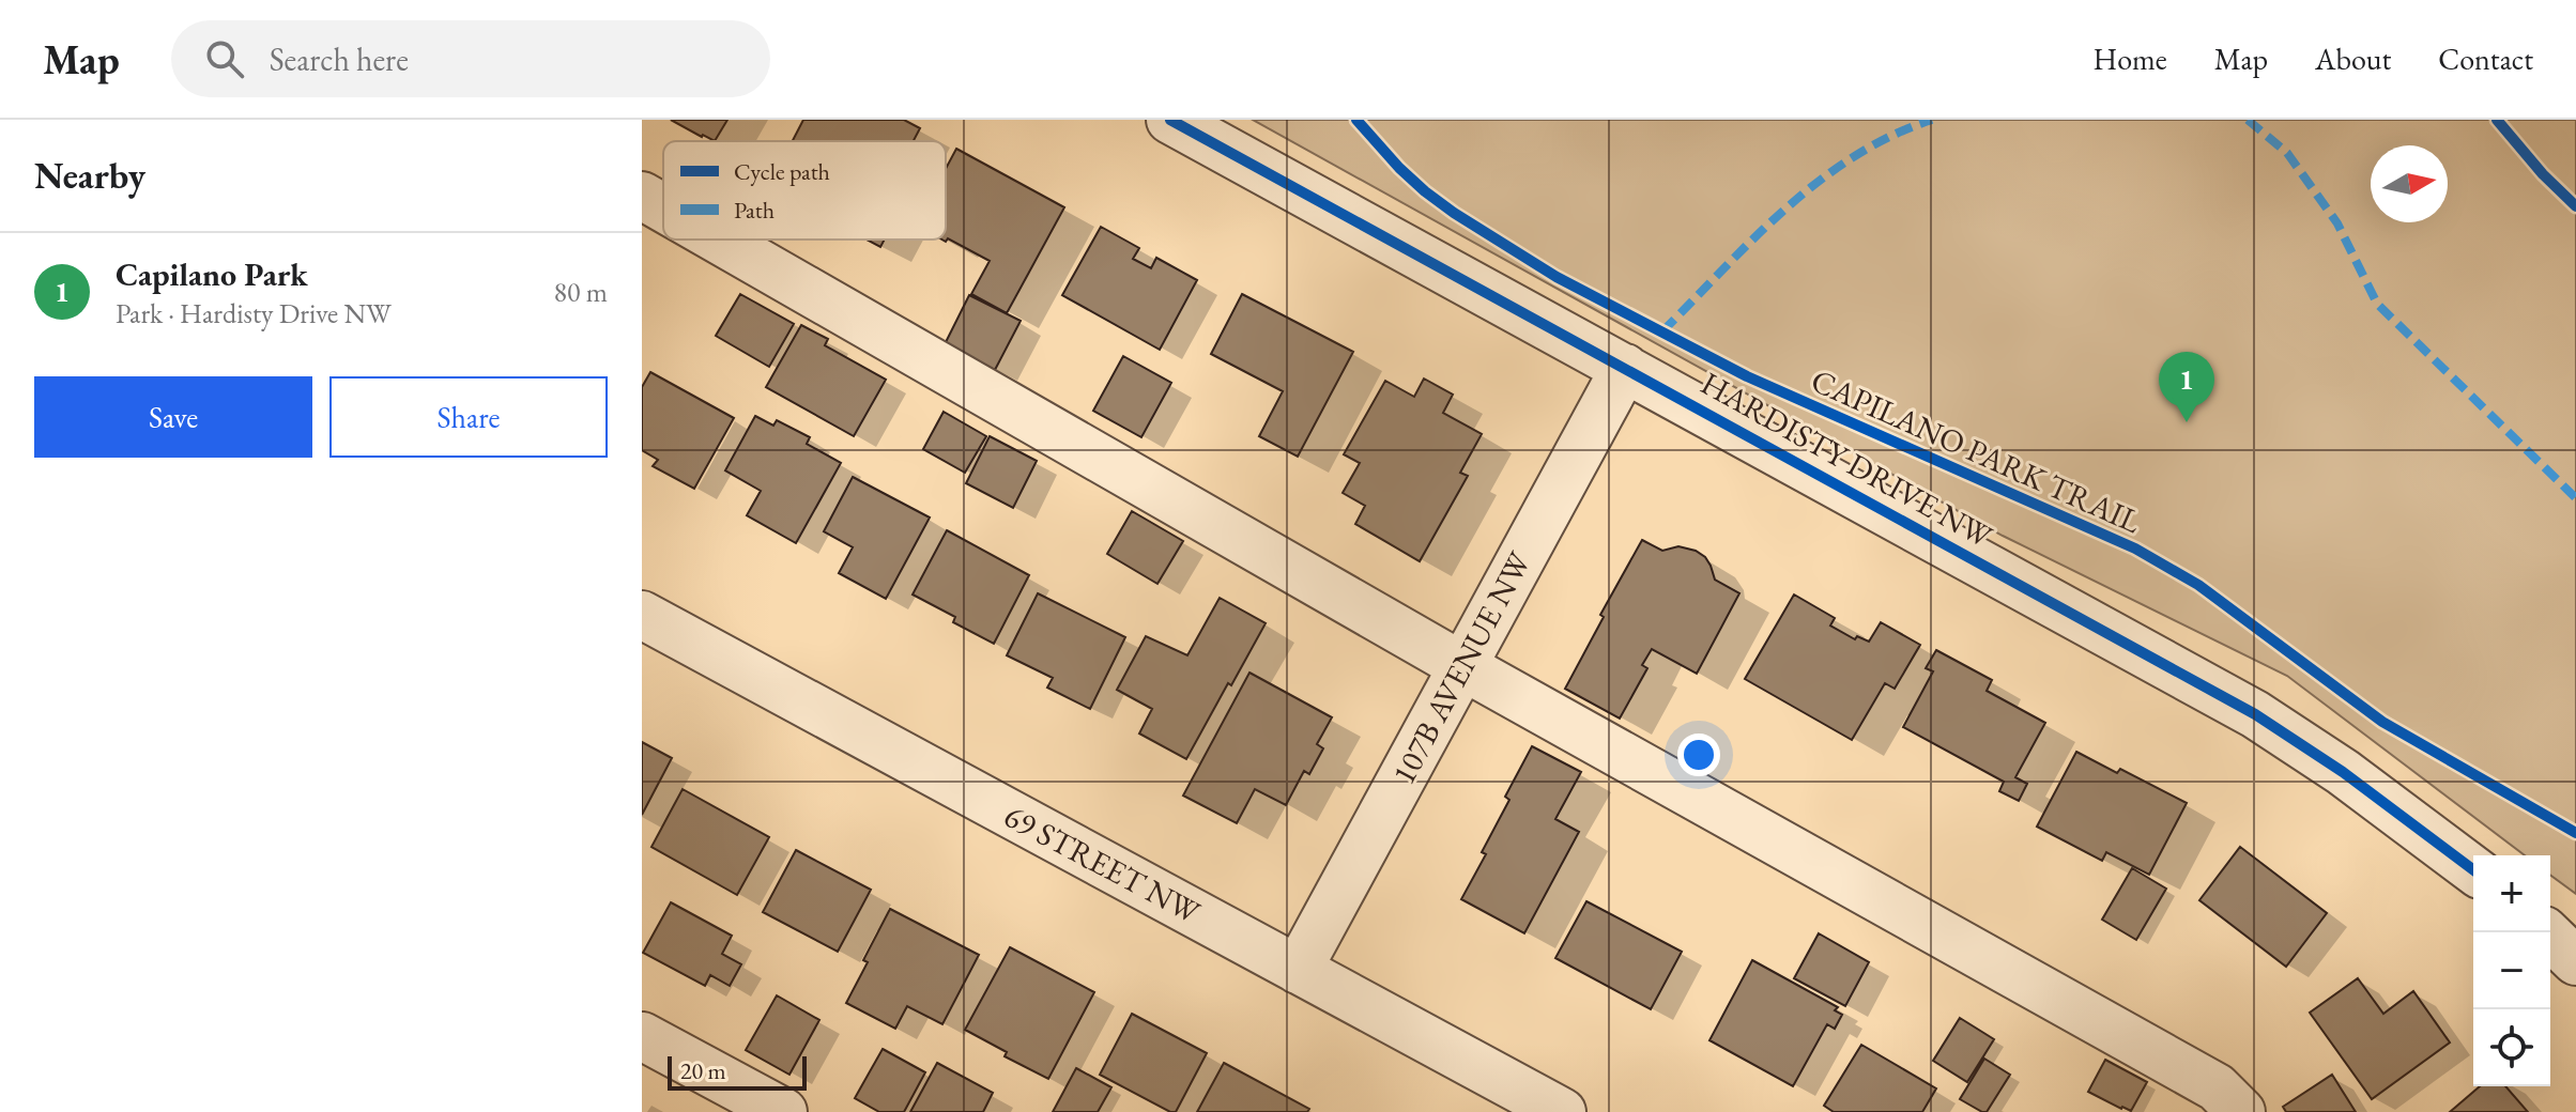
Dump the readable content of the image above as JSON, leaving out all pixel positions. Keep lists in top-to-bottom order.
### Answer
{
  "streets": {
    "street": ["HARDISTY DRIVE NW", "107B AVENUE NW", "69 STREET NW"],
    "cycle path": ["CAPILANO PARK TRAIL"]
  },
  "crossings": [
    ["HARDISTY DRIVE NW", "107B AVENUE NW"],
    ["107B AVENUE NW", "69 STREET NW"]
  ],
  "legend": ["Cycle path", "Path"],
  "scale_bar": "20 m",
  "north": "right",
  "page": {
    "header": "Map",
    "search": "Search here",
    "nav": [
      "Home",
      "Map",
      "About",
      "Contact"
    ],
    "heading": "Nearby",
    "list": [
      {
        "mark": "1",
        "name": "Capilano Park",
        "note": "Park · Hardisty Drive NW",
        "value": "80 m"
      }
    ],
    "buttons": ["Save", "Share"],
    "pins": "1",
    "map_buttons": ["+", "−"],
    "scale": "20 m"
  }
}
